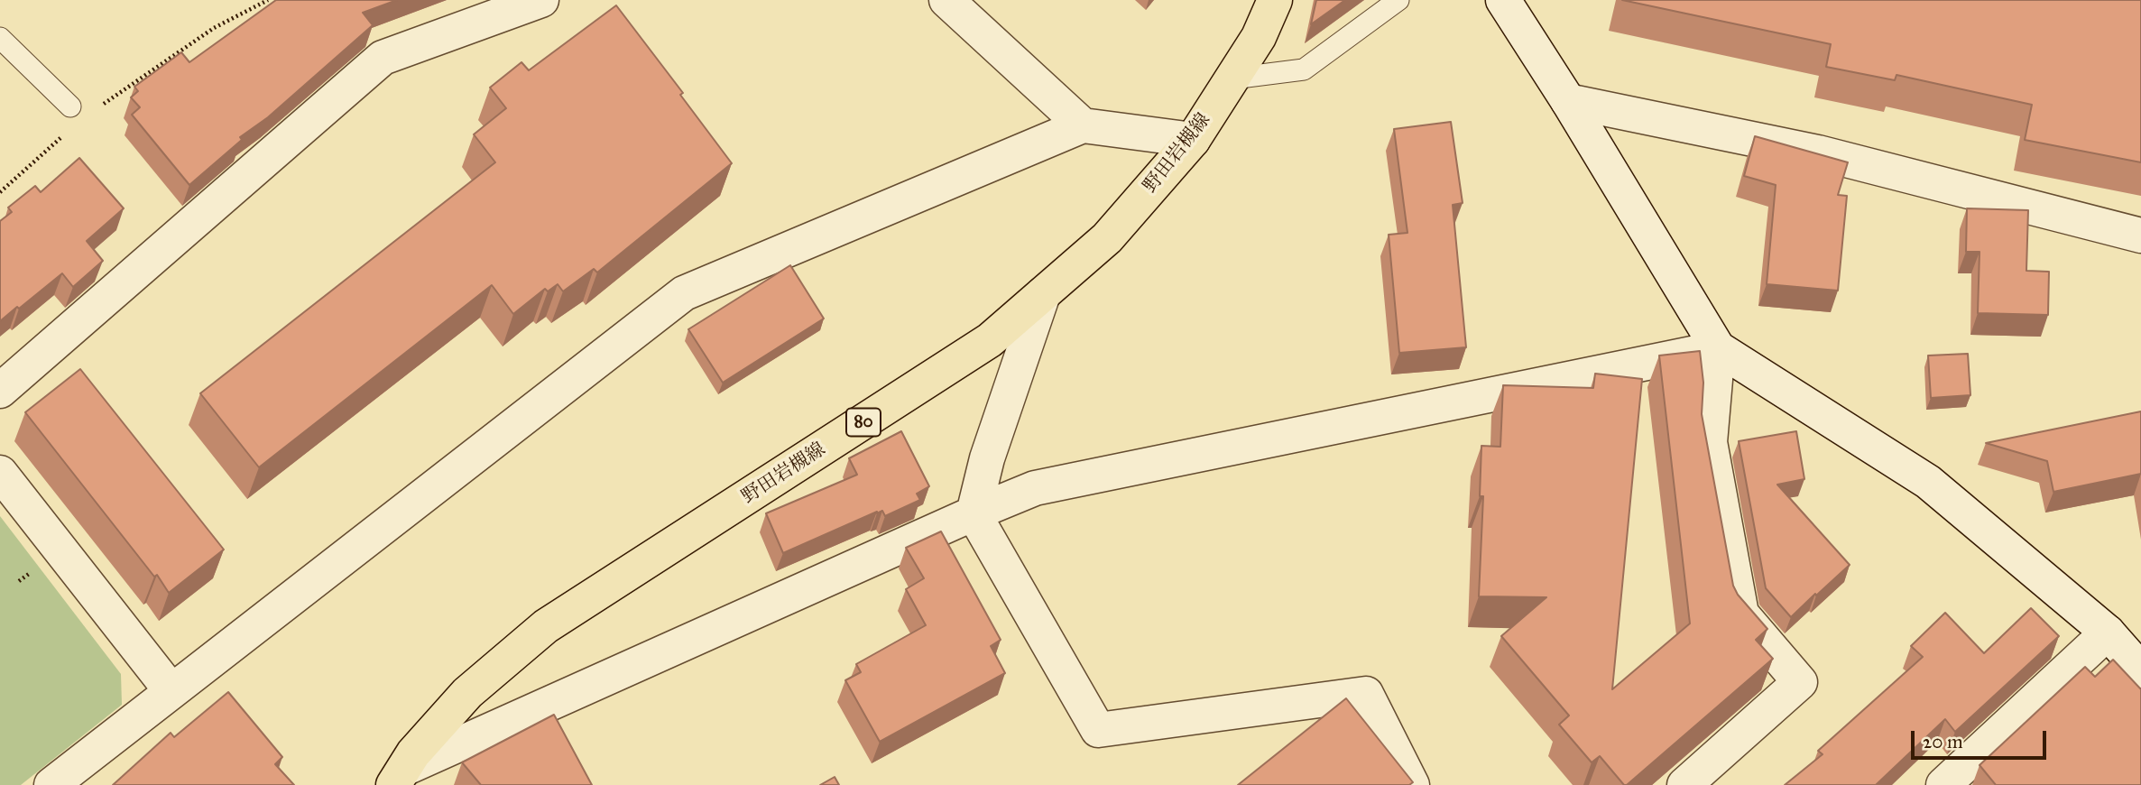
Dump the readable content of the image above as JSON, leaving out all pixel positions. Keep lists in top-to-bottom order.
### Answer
{
  "streets": {
    "main road": ["野田岩槻線", "80"]
  },
  "scale_bar": "20 m"
}
